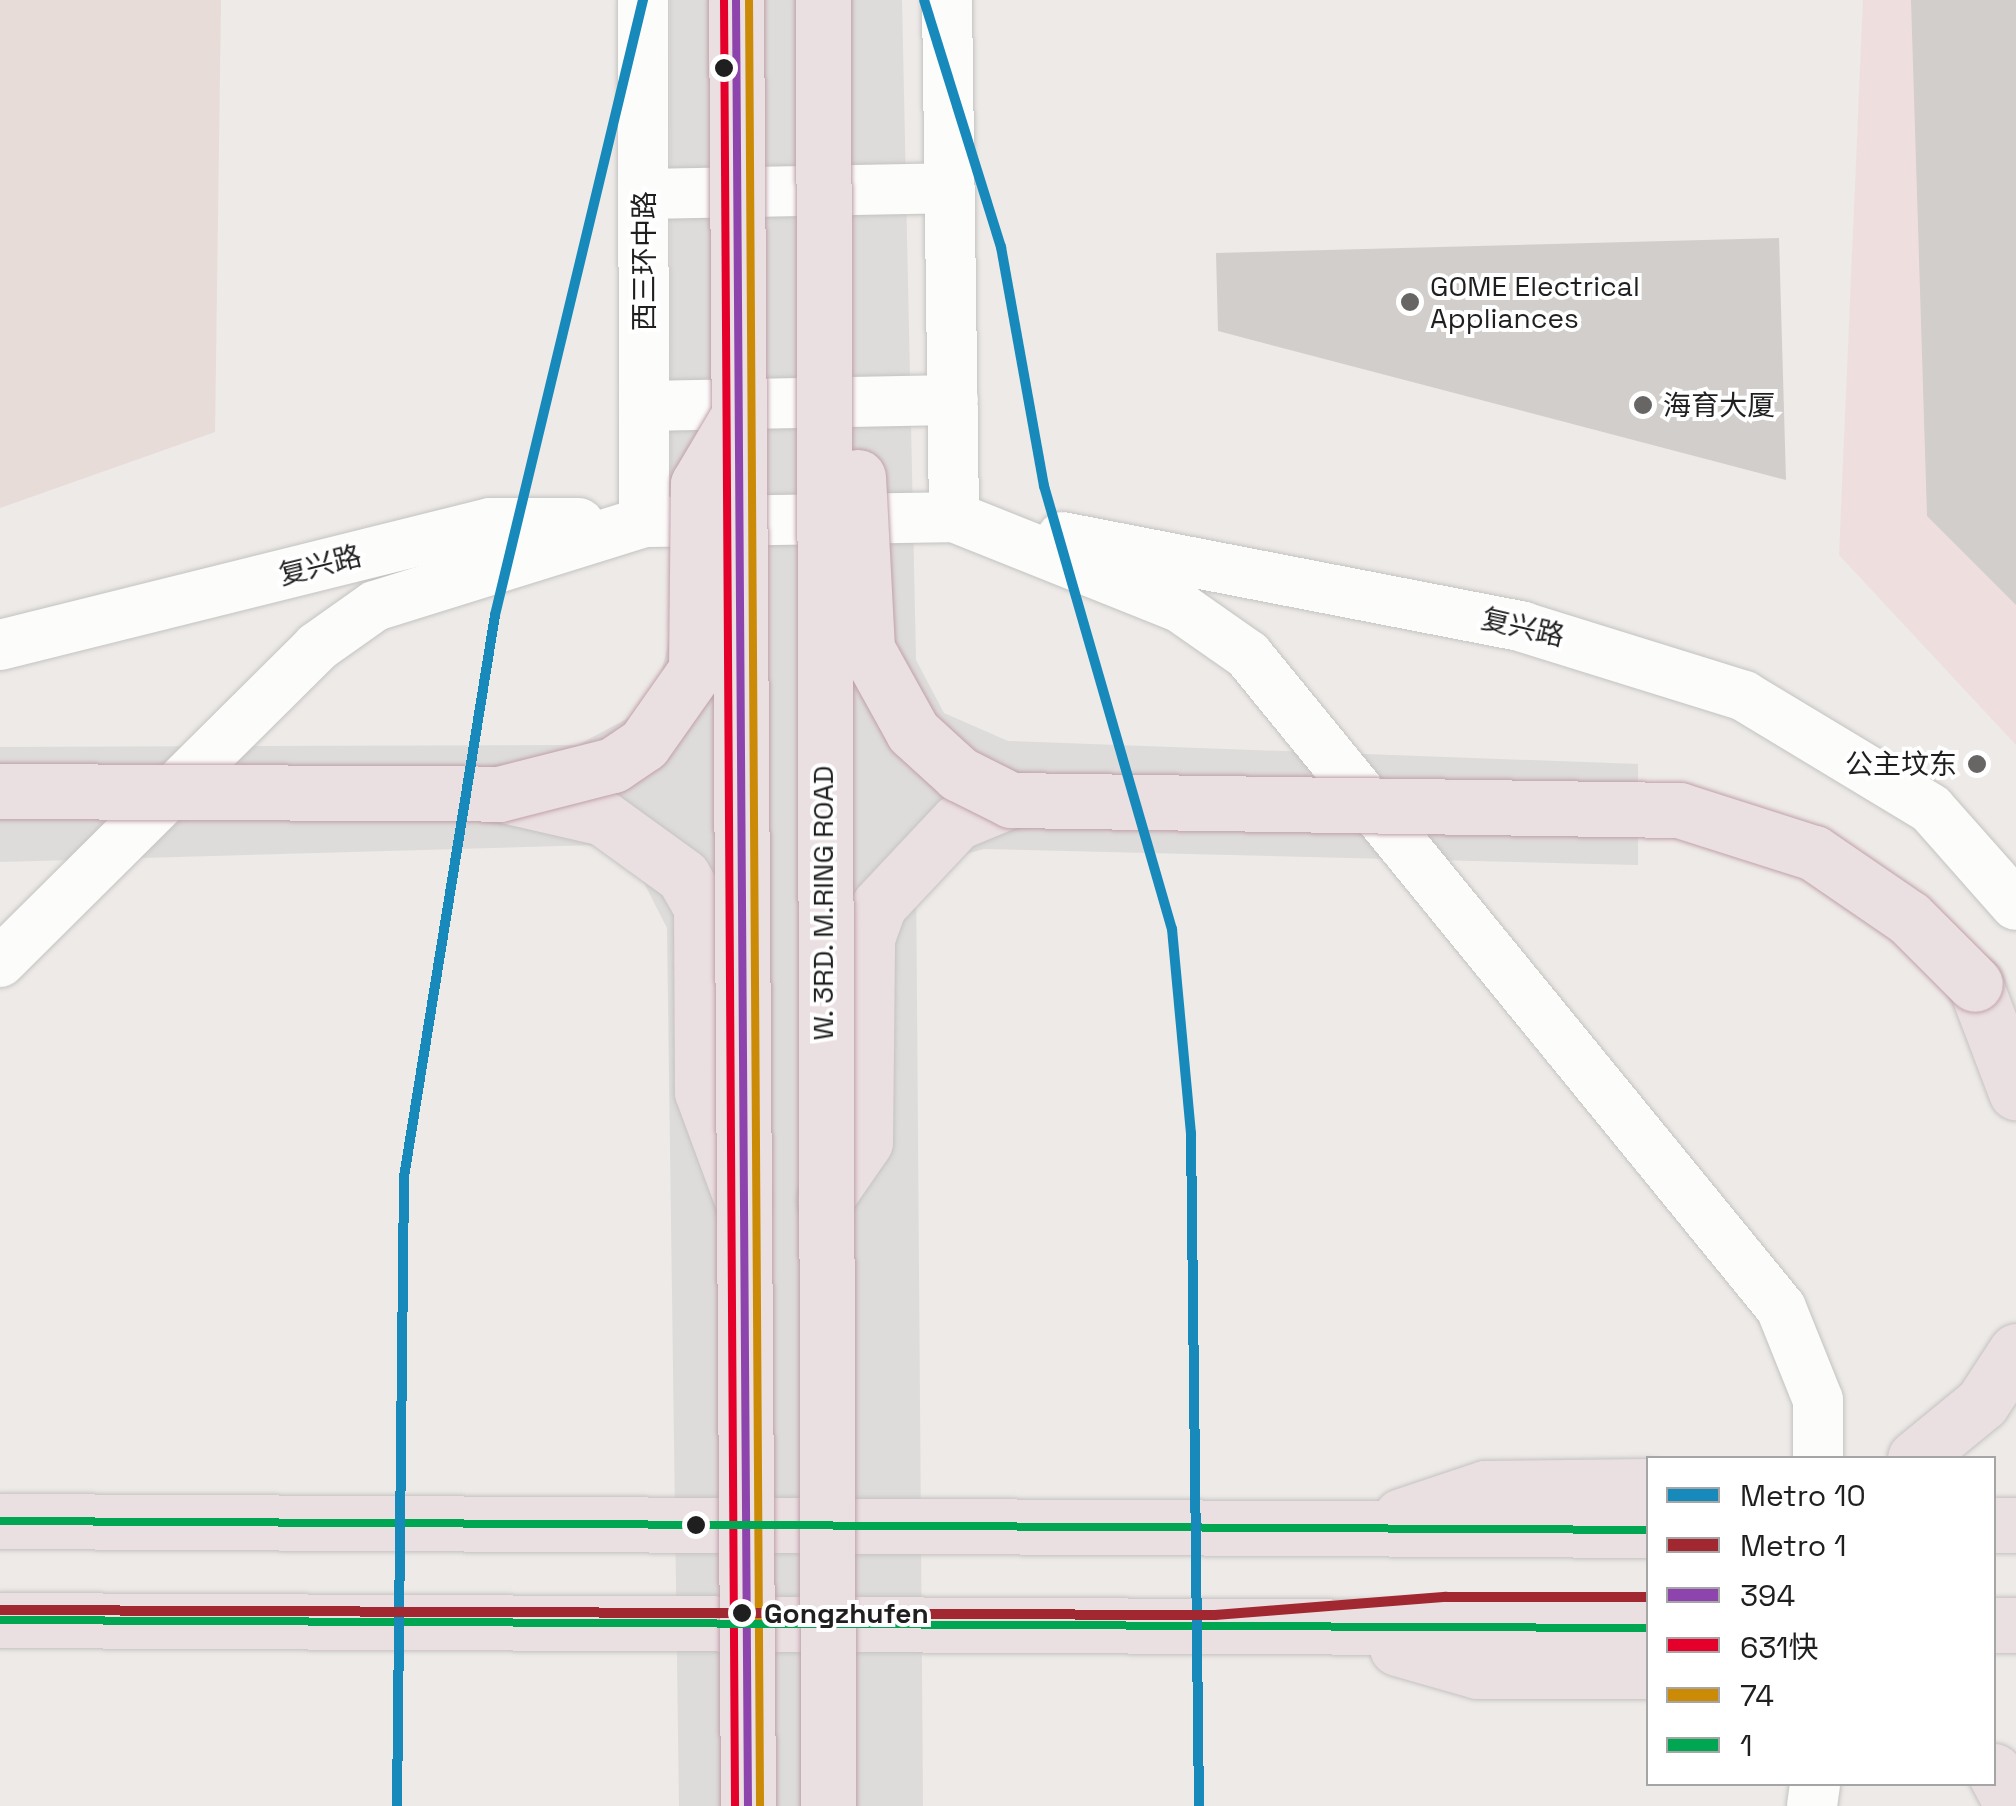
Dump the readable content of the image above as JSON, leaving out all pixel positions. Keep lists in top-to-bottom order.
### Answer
{
  "streets": {
    "highway": ["W. 3RD. M.RING ROAD"],
    "street": ["西三环中路", "复兴路"]
  },
  "crossings": [
    ["西三环中路", "复兴路"]
  ],
  "places": [
    "GOME Electrical Appliances",
    "海育大厦",
    "公主坟东",
    "Gongzhufen"
  ],
  "lines": [
    "metro line 10",
    "transit line 394",
    "transit line 631快",
    "transit line 74",
    "transit line 1",
    "metro line 1"
  ],
  "legend": [
    "Metro 10",
    "Metro 1",
    "394",
    "631快",
    "74",
    "1"
  ]
}
